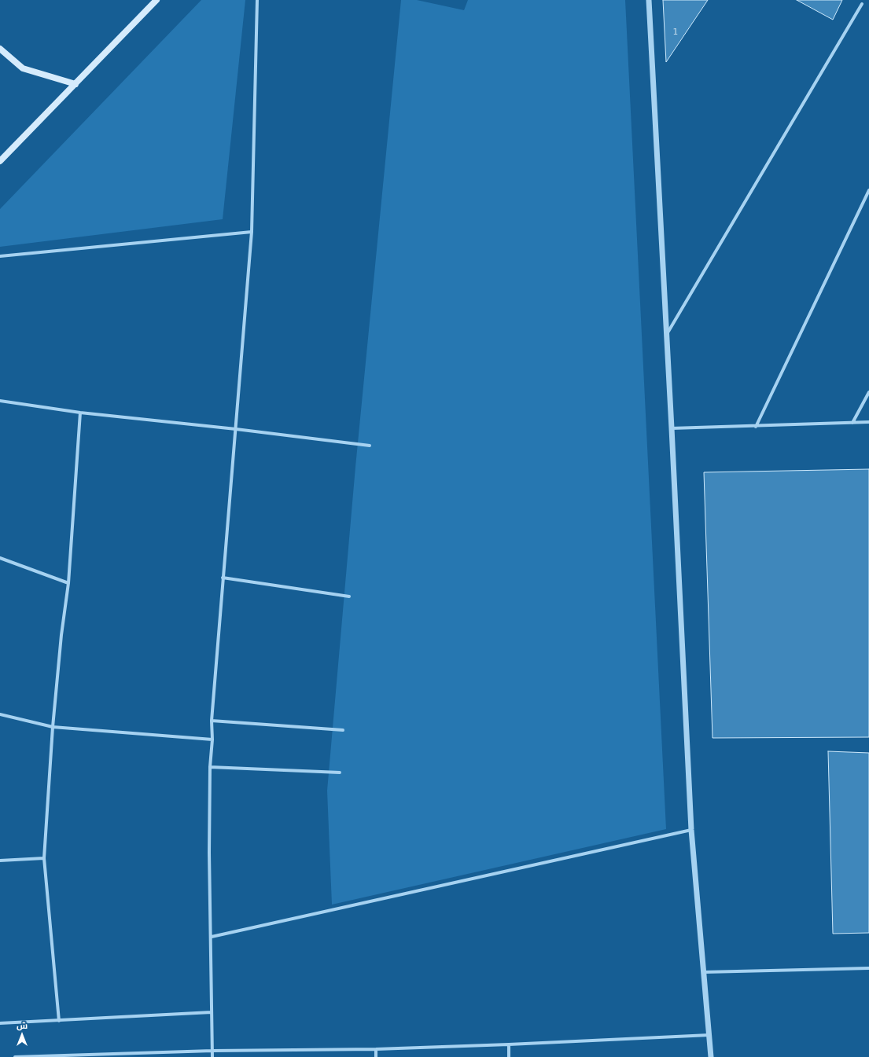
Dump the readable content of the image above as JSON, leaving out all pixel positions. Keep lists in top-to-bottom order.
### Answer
{
  "house_numbers": ["1"],
  "north": "top"
}
